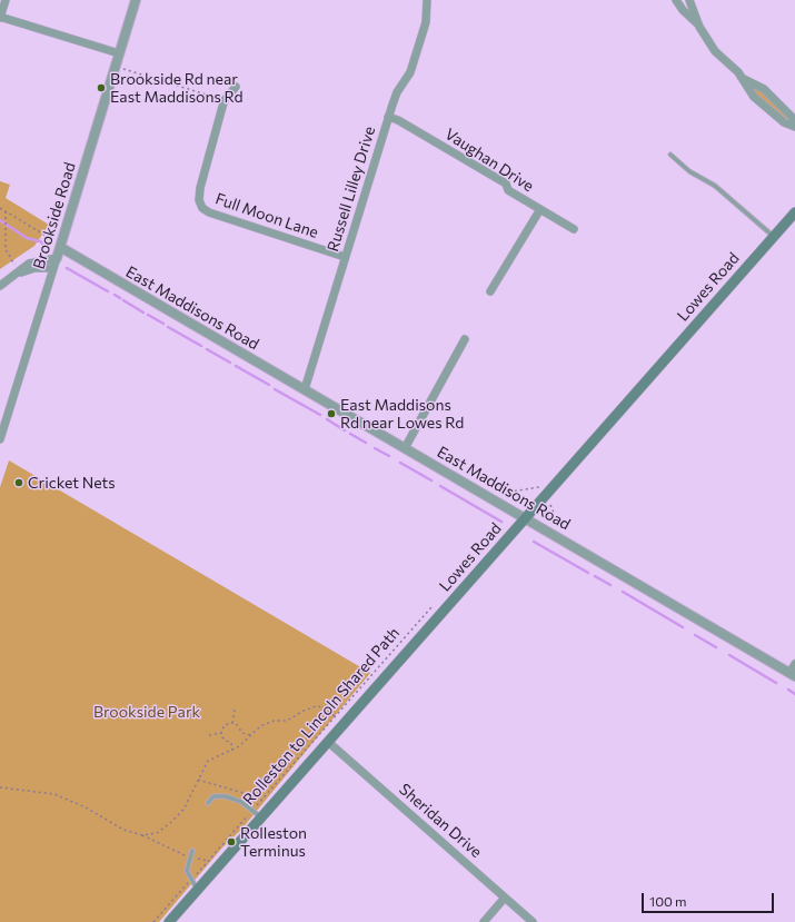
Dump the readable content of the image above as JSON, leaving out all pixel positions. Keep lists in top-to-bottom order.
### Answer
{
  "streets": {
    "main road": ["Lowes Road"],
    "street": [
      "Vaughan Drive",
      "Russell Lilley Drive",
      "Brookside Road",
      "Full Moon Lane",
      "East Maddisons Road",
      "Sheridan Drive"
    ],
    "path": ["Rolleston to Lincoln Shared Path"]
  },
  "crossings": [
    ["Vaughan Drive", "Russell Lilley Drive"],
    ["Russell Lilley Drive", "Full Moon Lane"],
    ["Russell Lilley Drive", "East Maddisons Road"],
    ["Brookside Road", "East Maddisons Road"],
    ["Lowes Road", "East Maddisons Road"],
    ["Lowes Road", "Sheridan Drive"]
  ],
  "parks": ["Brookside Park"],
  "places": [
    "Brookside Rd near East Maddisons Rd",
    "East Maddisons Rd near Lowes Rd",
    "Cricket Nets",
    "Rolleston Terminus"
  ],
  "scale_bar": "100 m"
}
